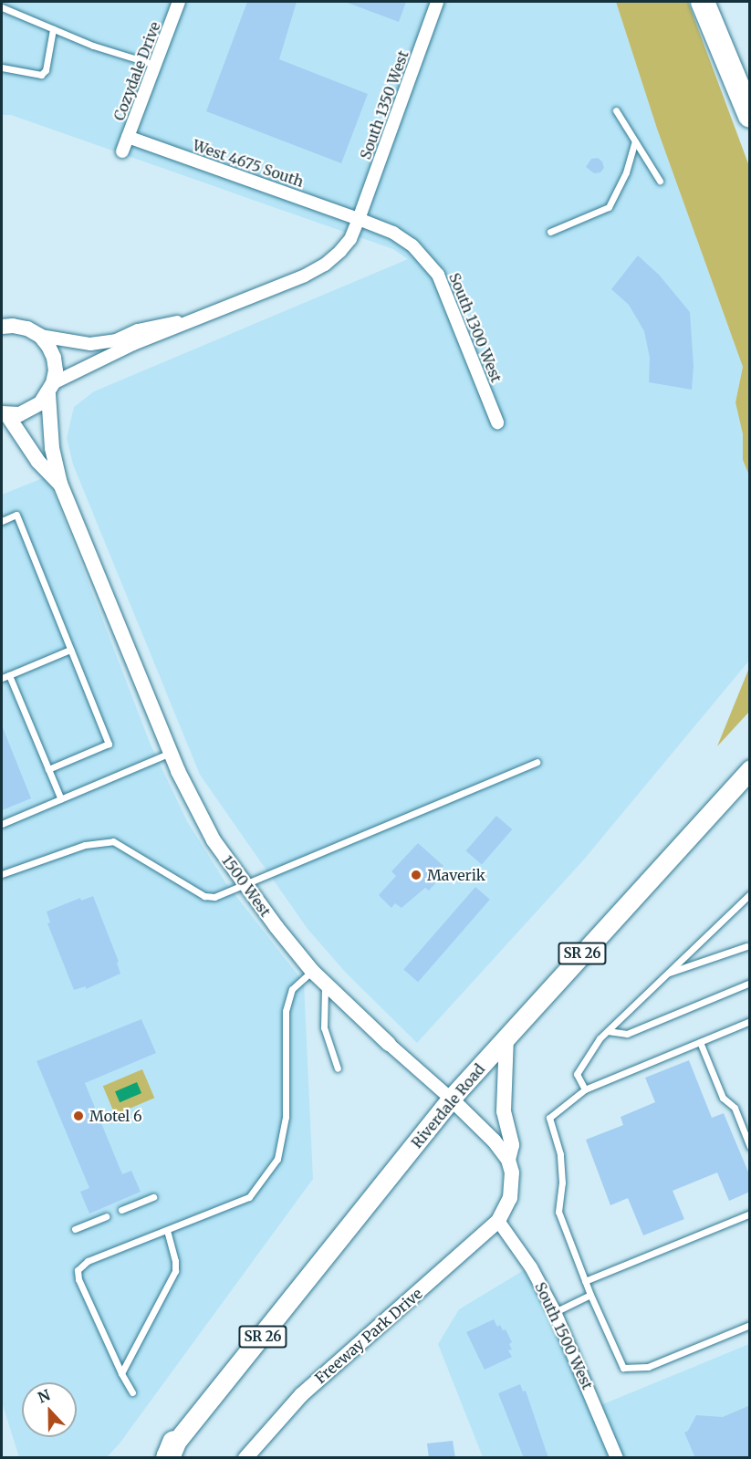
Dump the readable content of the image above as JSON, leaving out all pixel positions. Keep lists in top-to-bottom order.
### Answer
{
  "streets": {
    "main road": ["SR 26", "Riverdale Road"],
    "street": [
      "Cozydale Drive",
      "South 1350 West",
      "West 4675 South",
      "South 1300 West",
      "1500 West",
      "Freeway Park Drive",
      "South 1500 West"
    ]
  },
  "crossings": [
    ["Cozydale Drive", "West 4675 South"],
    ["South 1350 West", "West 4675 South"],
    ["South 1350 West", "South 1300 West"],
    ["South 1350 West", "1500 West"],
    ["West 4675 South", "South 1300 West"],
    ["1500 West", "Riverdale Road"],
    ["Freeway Park Drive", "South 1500 West"]
  ],
  "places": ["Maverik", "Motel 6"],
  "north": "top"
}
